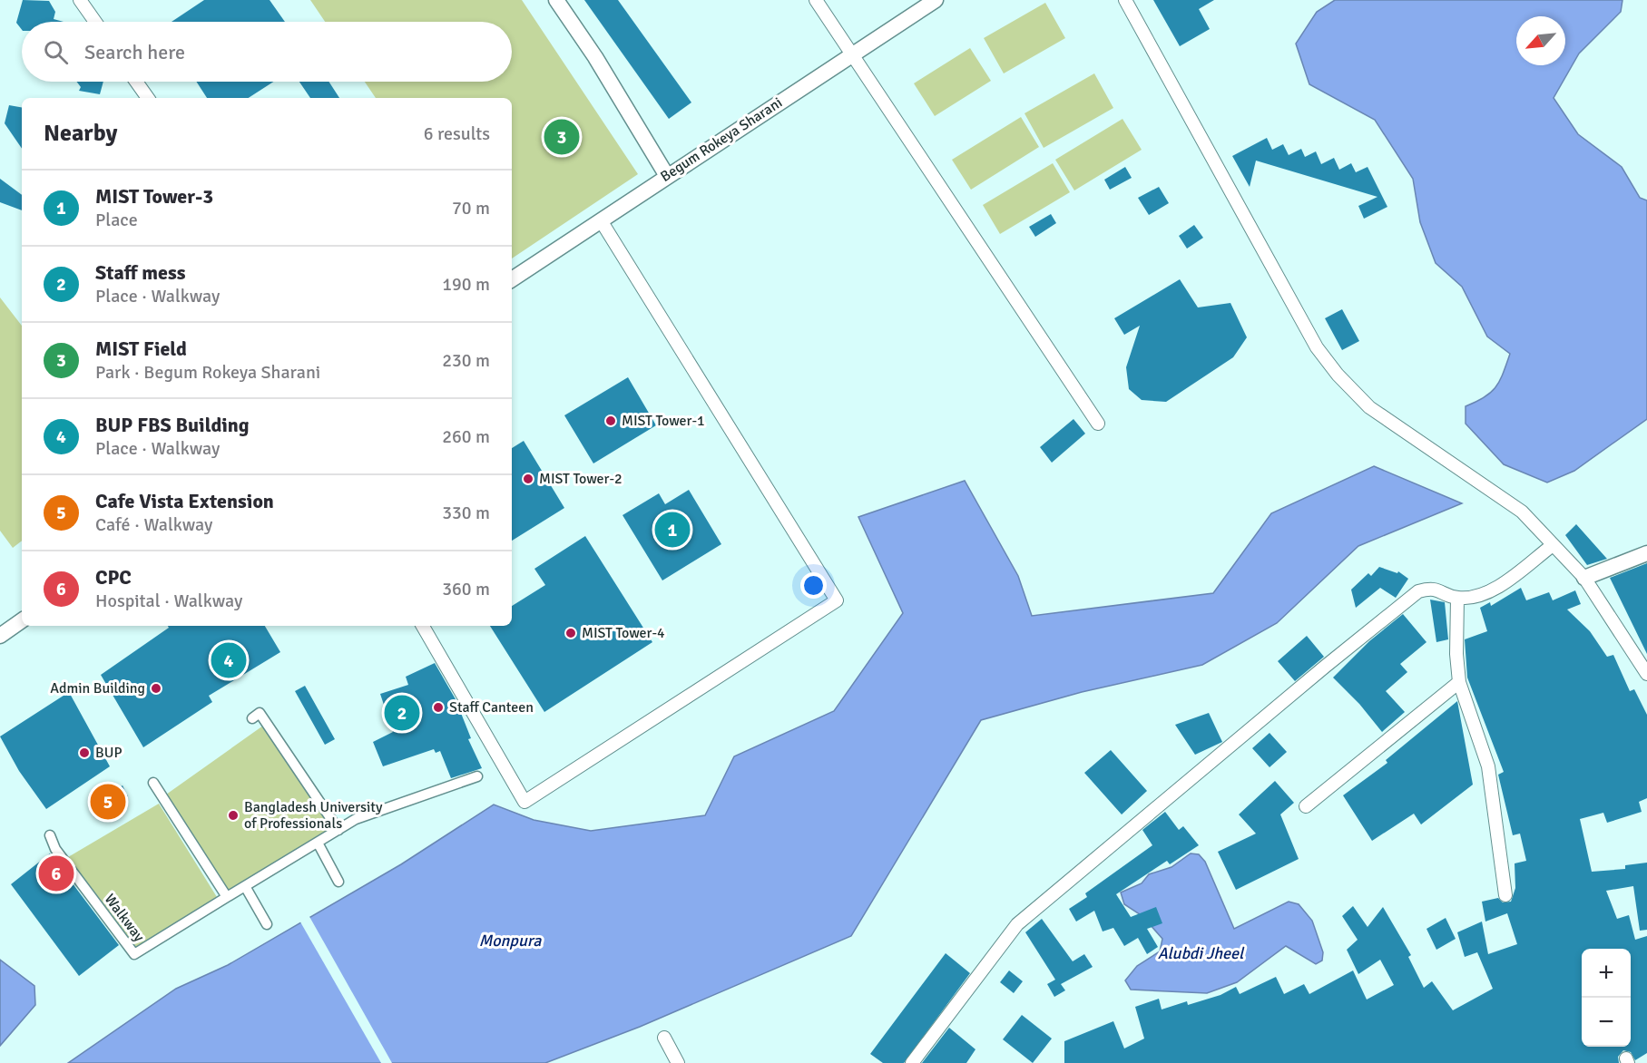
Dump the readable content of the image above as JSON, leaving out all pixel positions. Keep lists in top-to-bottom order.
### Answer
{
  "streets": {
    "street": ["Begum Rokeya Sharani", "Walkway"]
  },
  "water": ["Monpura", "Alubdi Jheel"],
  "places": [
    "MIST Tower-1",
    "MIST Tower-2",
    "MIST Tower-4",
    "Admin Building",
    "Staff Canteen",
    "BUP",
    "Bangladesh University of Professionals"
  ],
  "north": "bottom left",
  "page": {
    "search": "Search here",
    "heading": ["Nearby", "6 results"],
    "pins": [
      "3",
      "1",
      "4",
      "2",
      "5",
      "6"
    ],
    "list": [
      {
        "mark": "1",
        "name": "MIST Tower-3",
        "note": "Place",
        "value": "70 m"
      },
      {
        "mark": "2",
        "name": "Staff mess",
        "note": "Place · Walkway",
        "value": "190 m"
      },
      {
        "mark": "3",
        "name": "MIST Field",
        "note": "Park · Begum Rokeya Sharani",
        "value": "230 m"
      },
      {
        "mark": "4",
        "name": "BUP FBS Building",
        "note": "Place · Walkway",
        "value": "260 m"
      },
      {
        "mark": "5",
        "name": "Cafe Vista Extension",
        "note": "Café · Walkway",
        "value": "330 m"
      },
      {
        "mark": "6",
        "name": "CPC",
        "note": "Hospital · Walkway",
        "value": "360 m"
      }
    ],
    "map_buttons": ["+", "−"]
  }
}
